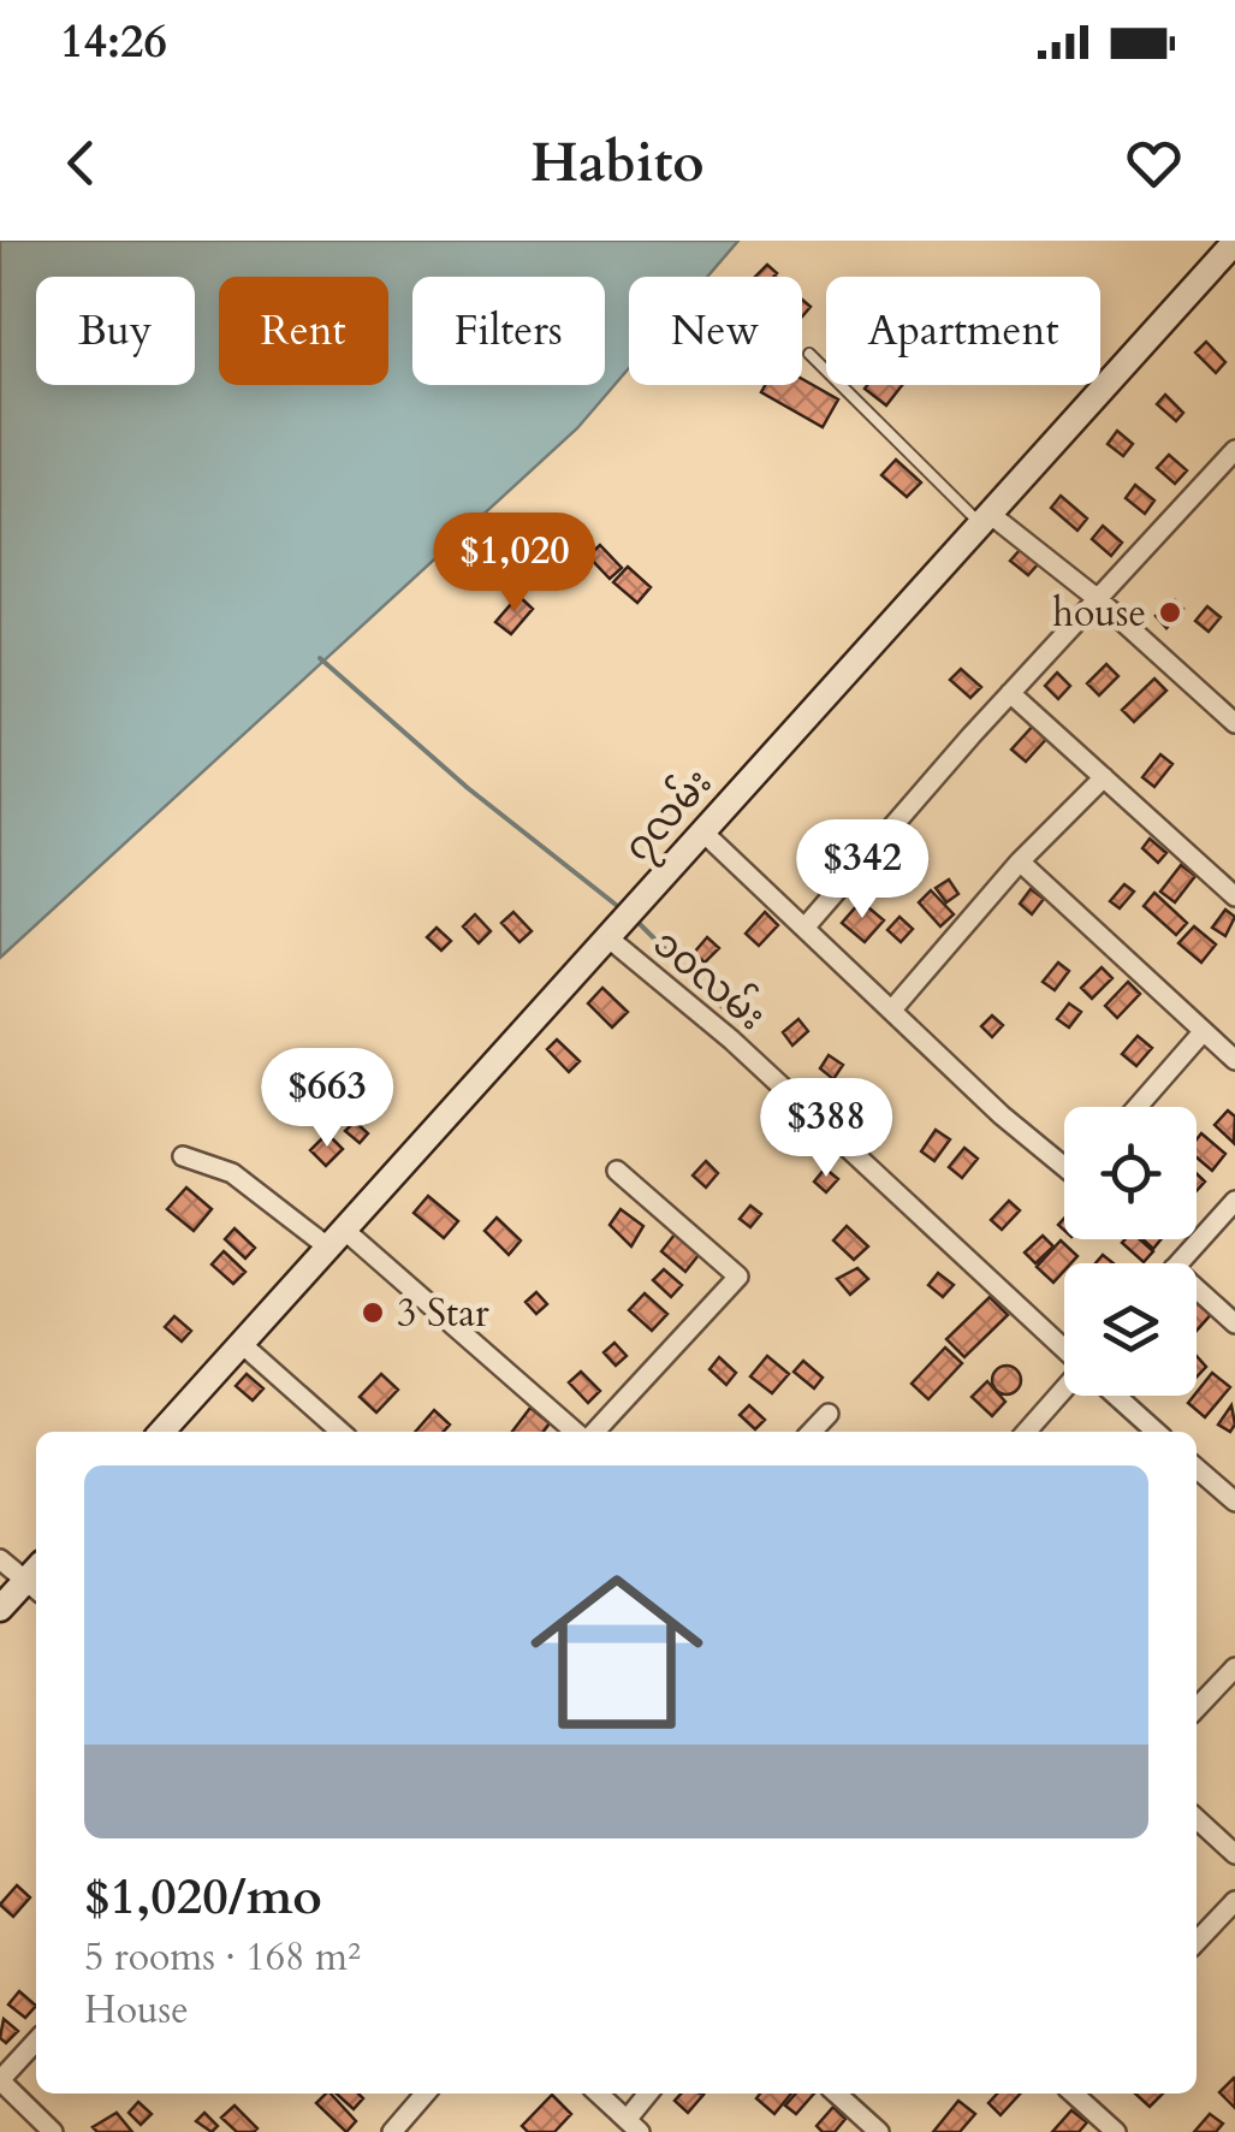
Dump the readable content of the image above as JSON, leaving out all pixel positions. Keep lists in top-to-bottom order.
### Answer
{
  "streets": {
    "street": ["၇လမ်း", "၁၀လမ်း"]
  },
  "crossings": [
    ["၇လမ်း", "၁၀လမ်း"]
  ],
  "places": ["house", "3 Star"],
  "page": {
    "status": "14:26",
    "header": "Habito",
    "chip": [
      "Buy",
      "Rent",
      "Filters",
      "New",
      "Apartment"
    ],
    "price": [
      "$1,020",
      "$342",
      "$663",
      "$388"
    ],
    "list": [
      {
        "name": "$1,020/mo",
        "note": "5 rooms · 168 m² · House"
      }
    ]
  }
}
